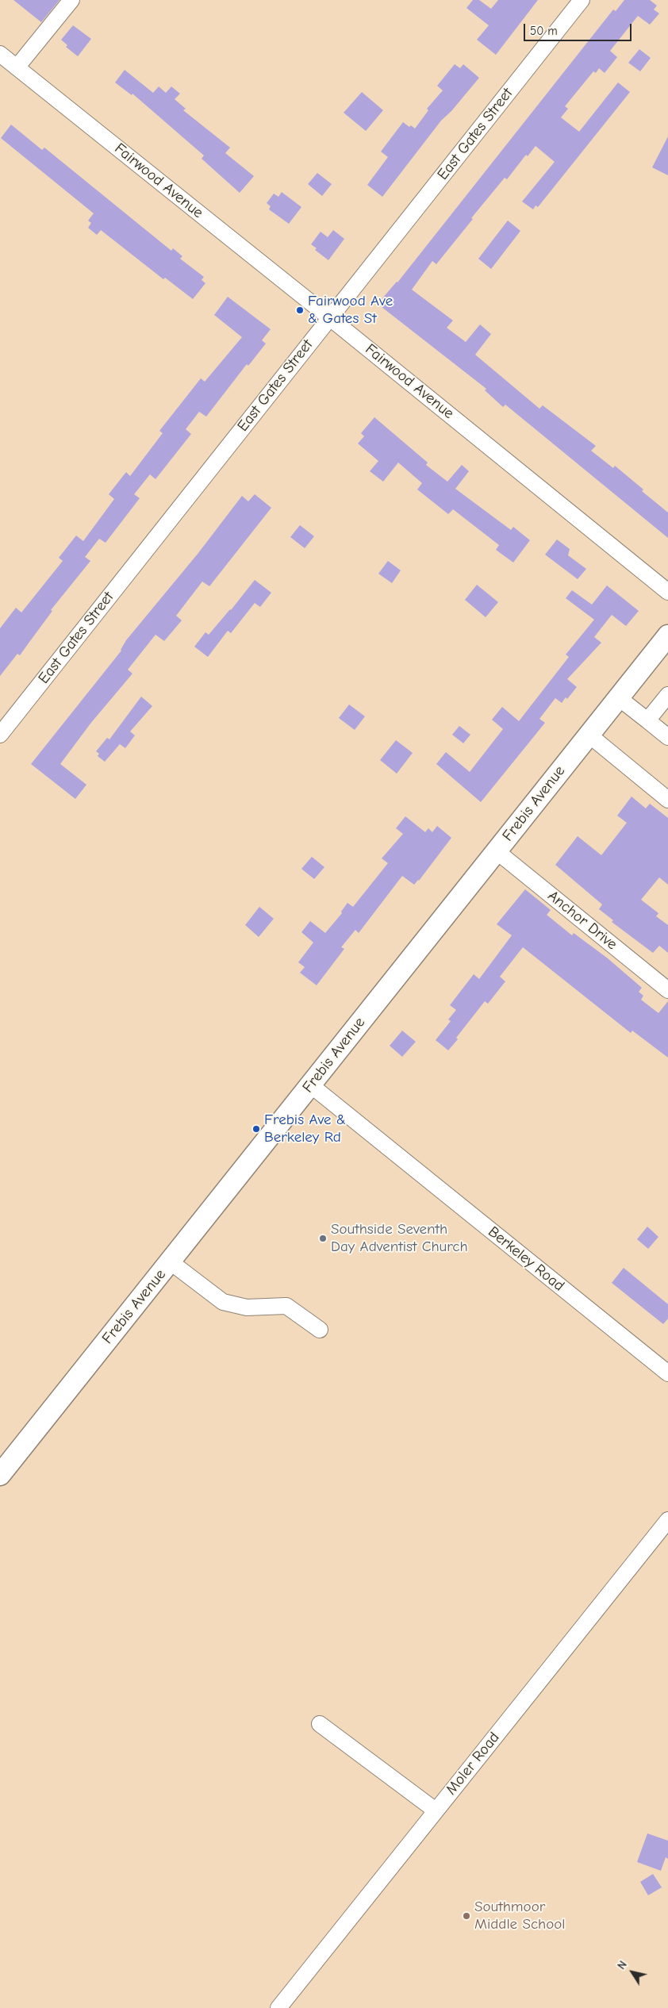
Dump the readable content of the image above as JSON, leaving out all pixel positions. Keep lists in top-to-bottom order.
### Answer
{
  "streets": {
    "main road": ["Frebis Avenue"],
    "street": [
      "East Gates Street",
      "Fairwood Avenue",
      "Anchor Drive",
      "Berkeley Road",
      "Moler Road"
    ]
  },
  "crossings": [
    ["East Gates Street", "Fairwood Avenue"],
    ["Frebis Avenue", "Anchor Drive"],
    ["Frebis Avenue", "Berkeley Road"]
  ],
  "places": [
    "Fairwood Ave & Gates St",
    "Frebis Ave & Berkeley Rd",
    "Southside Seventh Day Adventist Church",
    "Southmoor Middle School"
  ],
  "scale_bar": "50 m",
  "north": "top left"
}
